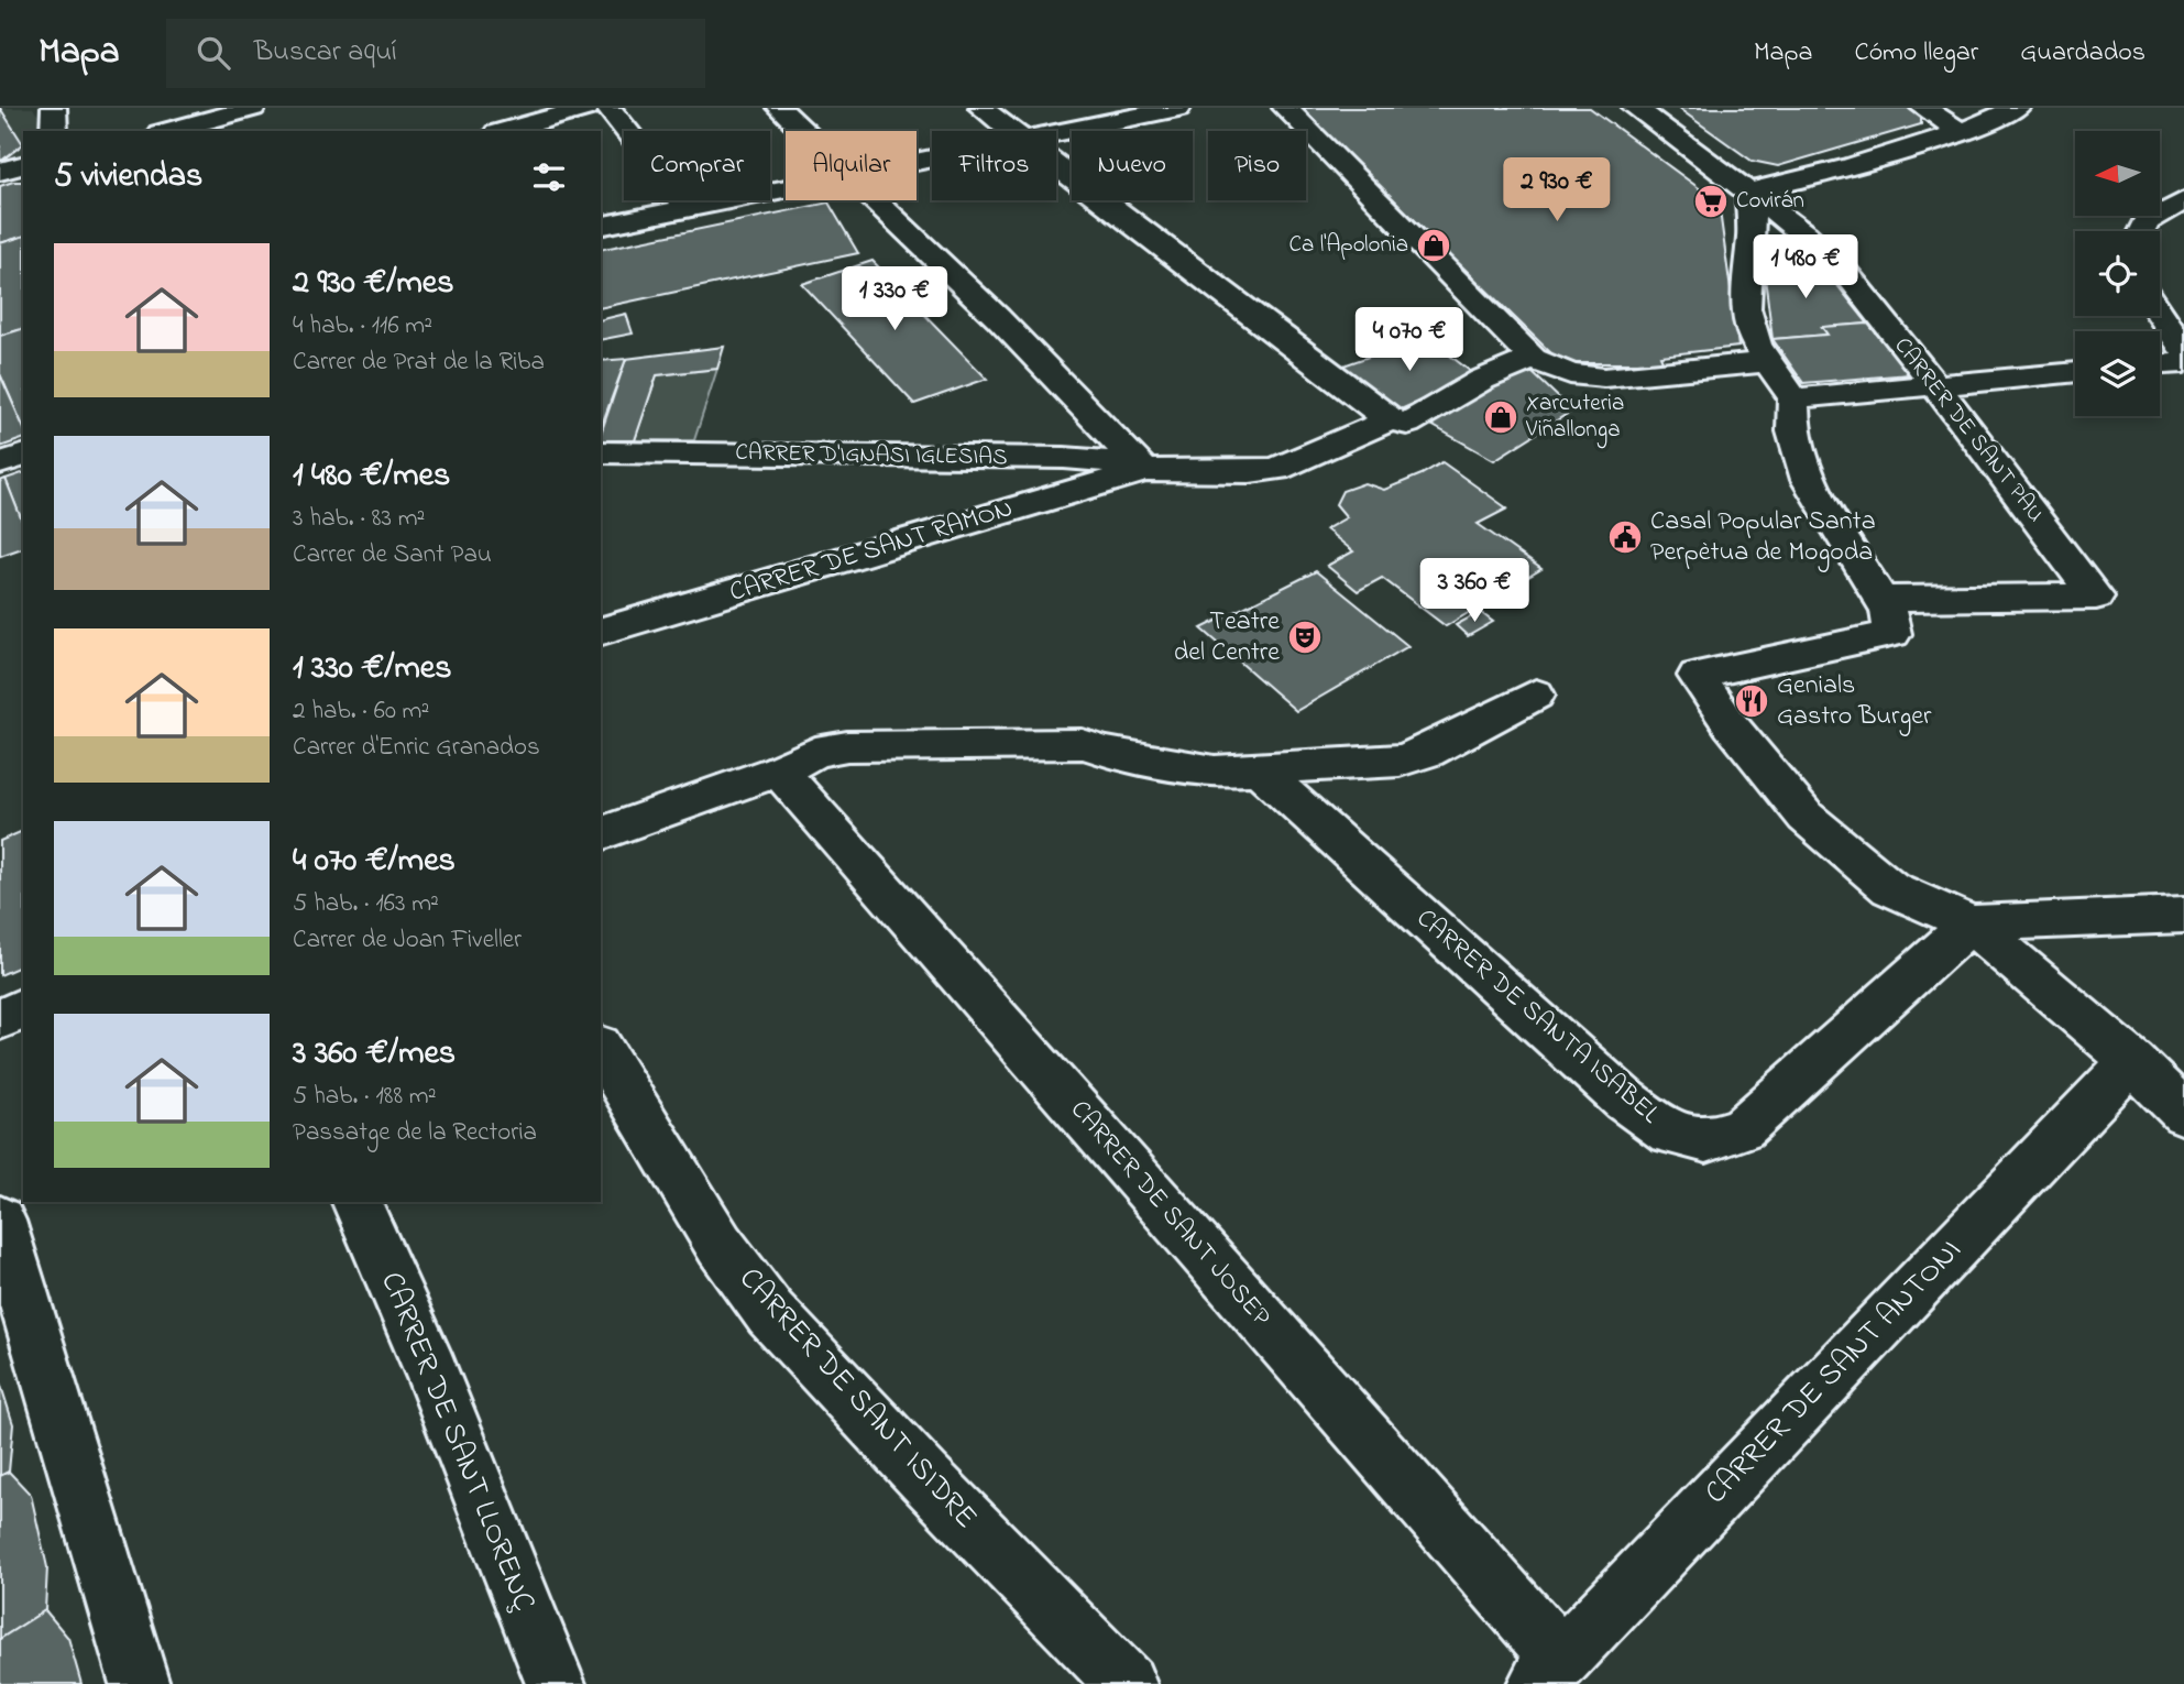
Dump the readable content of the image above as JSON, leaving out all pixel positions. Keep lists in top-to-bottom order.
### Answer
{
  "streets": {
    "street": [
      "CARRER DE SANT PAU",
      "CARRER D'IGNASI IGLESIAS",
      "CARRER DE SANT RAMON",
      "CARRER DE SANTA ISABEL",
      "CARRER DE SANT JOSEP",
      "CARRER DE SANT ANTONI",
      "CARRER DE SANT ISIDRE",
      "CARRER DE SANT LLORENÇ"
    ]
  },
  "crossings": [
    ["CARRER D'IGNASI IGLESIAS", "CARRER DE SANT RAMON"],
    ["CARRER DE SANT JOSEP", "CARRER DE SANT ANTONI"]
  ],
  "places": {
    "supermarket": ["Covirán"],
    "shop": ["Ca l'Apolonia", "Xarcuteria Viñallonga"],
    "public building": ["Casal Popular Santa Perpètua de Mogoda"],
    "theatre": ["Teatre del Centre"],
    "restaurant": ["Genials Gastro Burger"]
  },
  "north": "left",
  "page": {
    "header": "Mapa",
    "search": "Buscar aquí",
    "nav": ["Mapa", "Cómo llegar", "Guardados"],
    "chip": [
      "Comprar",
      "Alquilar",
      "Filtros",
      "Nuevo",
      "Piso"
    ],
    "heading": "5 viviendas",
    "price": [
      "2 930 €",
      "1 480 €",
      "1 330 €",
      "4 070 €",
      "3 360 €"
    ],
    "list": [
      {
        "name": "2 930 €/mes",
        "note": "4 hab. · 116 m² · Carrer de Prat de la Riba"
      },
      {
        "name": "1 480 €/mes",
        "note": "3 hab. · 83 m² · Carrer de Sant Pau"
      },
      {
        "name": "1 330 €/mes",
        "note": "2 hab. · 60 m² · Carrer d'Enric Granados"
      },
      {
        "name": "4 070 €/mes",
        "note": "5 hab. · 163 m² · Carrer de Joan Fiveller"
      },
      {
        "name": "3 360 €/mes",
        "note": "5 hab. · 188 m² · Passatge de la Rectoria"
      }
    ]
  }
}
